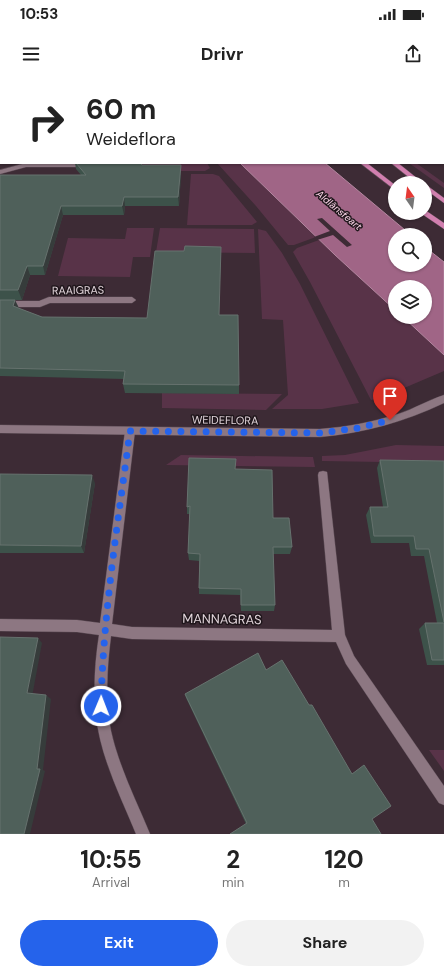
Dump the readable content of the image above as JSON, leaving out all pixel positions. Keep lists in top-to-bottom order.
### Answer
{
  "streets": {
    "street": ["RAAIGRAS", "WEIDEFLORA", "MANNAGRAS"]
  },
  "water": ["Aldlânsfeart"],
  "north": "top",
  "page": {
    "status": "10:53",
    "header": "Drivr",
    "turn": ["60 m", "Weideflora"],
    "eta": [
      "10:55",
      "Arrival",
      "2",
      "min",
      "120",
      "m"
    ],
    "buttons": ["Exit", "Share"]
  }
}
